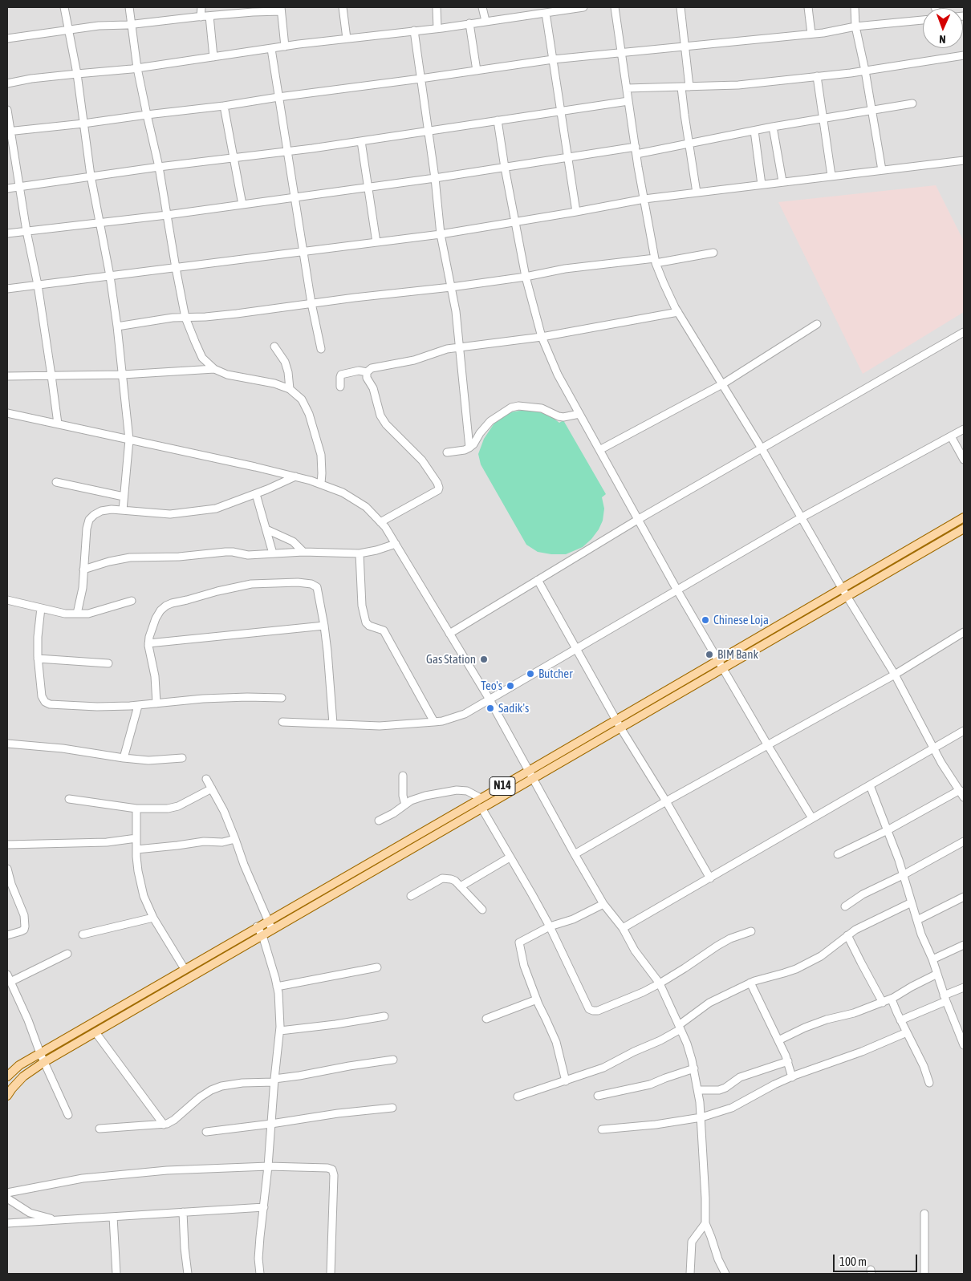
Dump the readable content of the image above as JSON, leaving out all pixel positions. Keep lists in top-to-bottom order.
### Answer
{
  "streets": {
    "main road": ["N14"]
  },
  "places": [
    "Chinese Loja",
    "BIM Bank",
    "Gas Station",
    "Butcher",
    "Teo's",
    "Sadik's"
  ],
  "scale_bar": "100 m",
  "north": "bottom"
}
